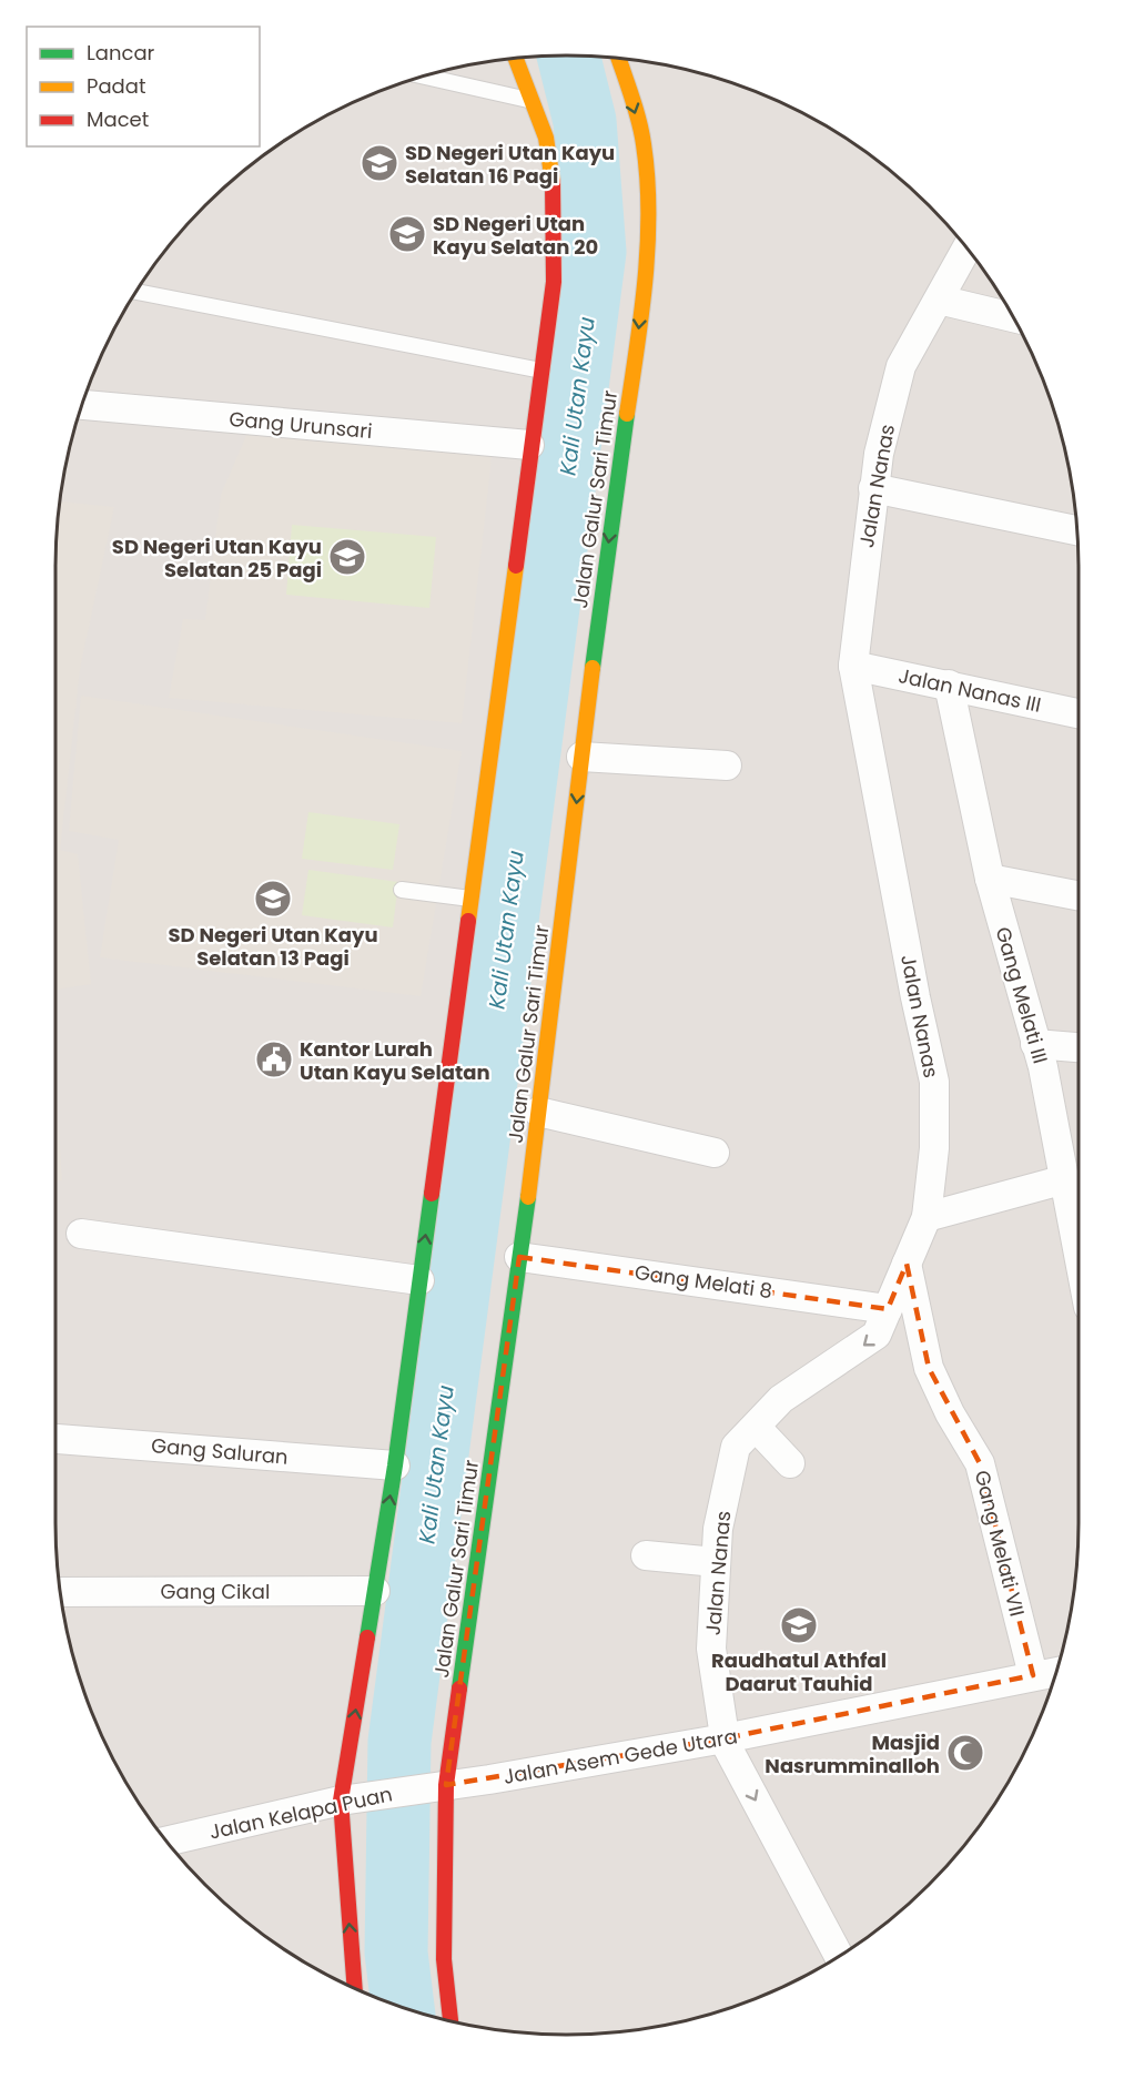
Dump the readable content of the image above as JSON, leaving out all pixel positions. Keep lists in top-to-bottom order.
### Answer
{
  "streets": {
    "street": [
      "Gang Urunsari",
      "Jalan Nanas",
      "Jalan Galur Sari Timur",
      "Jalan Nanas III",
      "Gang Melati III",
      "Gang Melati 8",
      "Gang Saluran",
      "Gang Melati VII",
      "Gang Cikal",
      "Jalan Asem Gede Utara",
      "Jalan Kelapa Puan"
    ]
  },
  "crossings": [
    ["Jalan Nanas", "Jalan Nanas III"],
    ["Jalan Nanas", "Gang Melati 8"],
    ["Jalan Nanas", "Gang Melati VII"],
    ["Jalan Nanas", "Jalan Asem Gede Utara"],
    ["Jalan Galur Sari Timur", "Gang Melati 8"],
    ["Jalan Galur Sari Timur", "Jalan Asem Gede Utara"],
    ["Jalan Galur Sari Timur", "Jalan Kelapa Puan"],
    ["Jalan Nanas III", "Gang Melati III"],
    ["Gang Melati VII", "Jalan Asem Gede Utara"],
    ["Jalan Asem Gede Utara", "Jalan Kelapa Puan"]
  ],
  "water": ["Kali Utan Kayu"],
  "places": {
    "school or university": [
      "SD Negeri Utan Kayu Selatan 16 Pagi",
      "SD Negeri Utan Kayu Selatan 20",
      "SD Negeri Utan Kayu Selatan 25 Pagi",
      "SD Negeri Utan Kayu Selatan 13 Pagi",
      "Raudhatul Athfal Daarut Tauhid"
    ],
    "public building": ["Kantor Lurah Utan Kayu Selatan"],
    "mosque": ["Masjid Nasrumminalloh"]
  },
  "legend": ["Lancar", "Padat", "Macet"]
}
